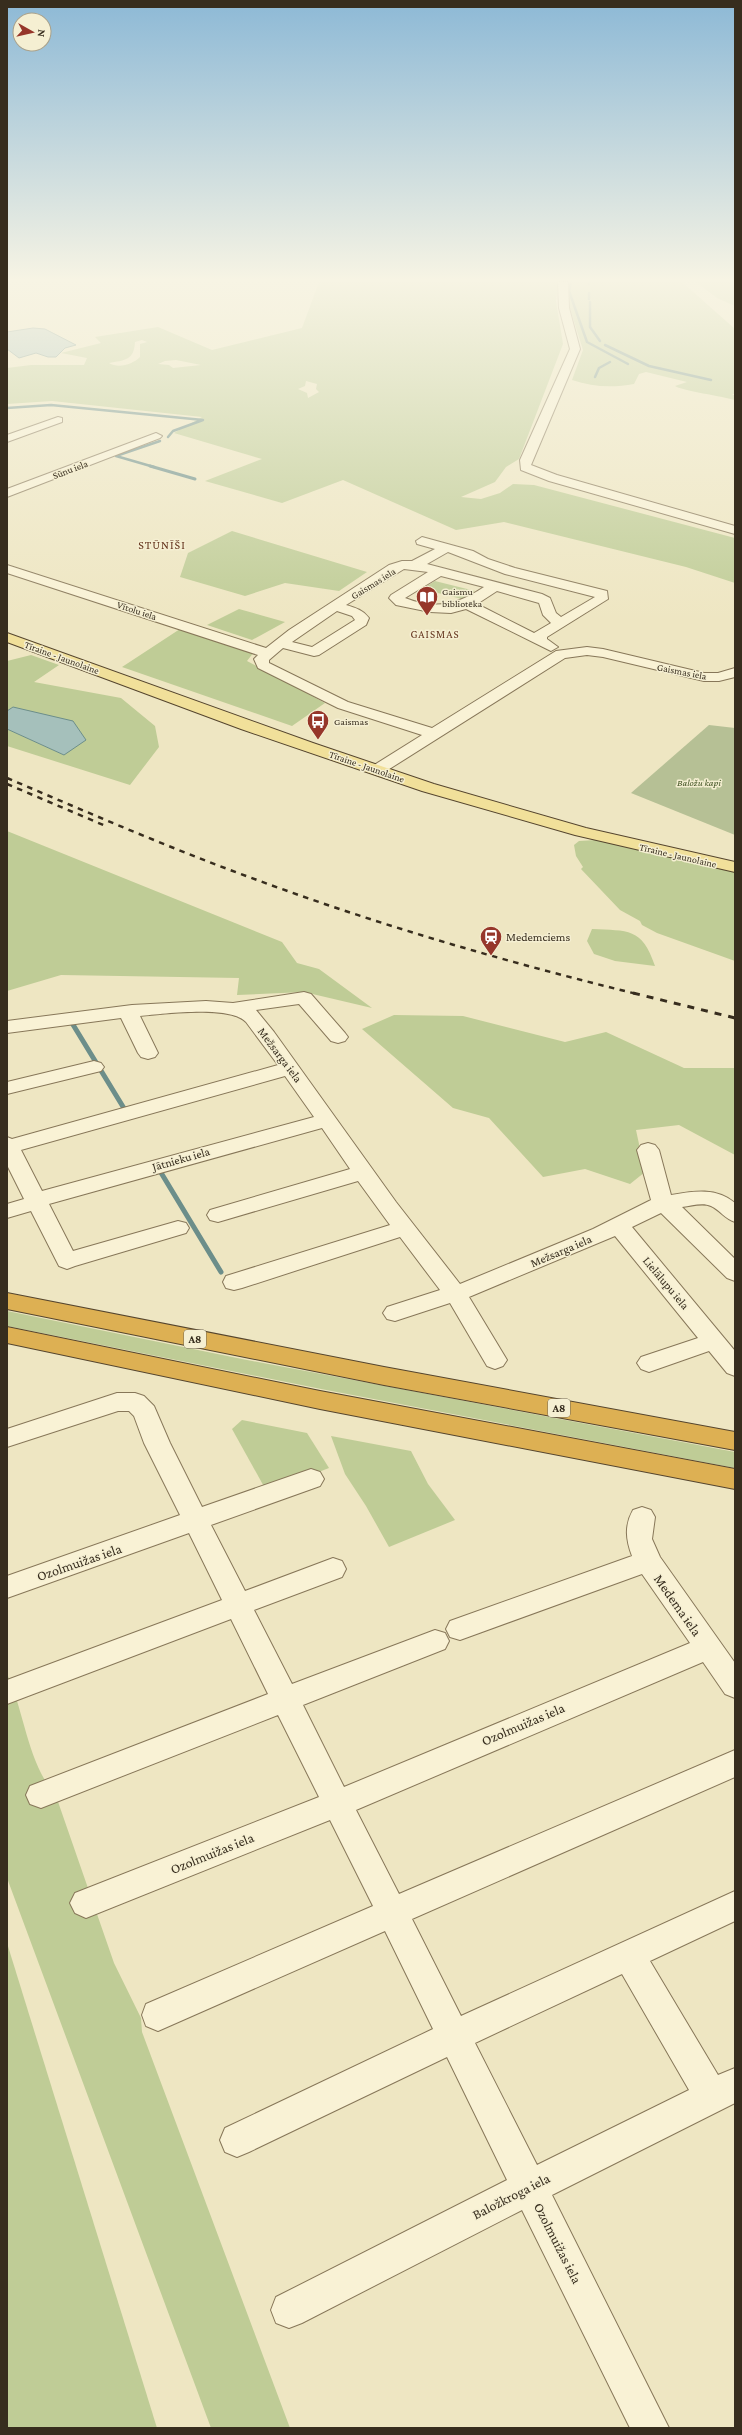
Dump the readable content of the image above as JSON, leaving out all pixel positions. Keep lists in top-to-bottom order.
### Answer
{
  "streets": {
    "highway": ["A8"],
    "main road": ["Tīraine - Jaunolaine"],
    "street": [
      "Sūnu iela",
      "Gaismas iela",
      "Vītolu iela",
      "Mežsarga iela",
      "Jātnieku iela",
      "Lielālupu iela",
      "Ozolmuižas iela",
      "Medema iela",
      "Baložkroga iela"
    ]
  },
  "crossings": [
    ["Gaismas iela", "Vītolu iela"],
    ["Gaismas iela", "Tīraine - Jaunolaine"],
    ["Mežsarga iela", "Jātnieku iela"],
    ["Mežsarga iela", "Lielālupu iela"],
    ["Ozolmuižas iela", "Medema iela"],
    ["Ozolmuižas iela", "Baložkroga iela"]
  ],
  "districts": ["STŪNĪŠI", "GAISMAS"],
  "parks": ["Baložu kapi"],
  "places": {
    "library": ["Gaismu bibliotēka"],
    "bus stop": ["Gaismas"],
    "station": ["Medemciems"]
  },
  "north": "right"
}
